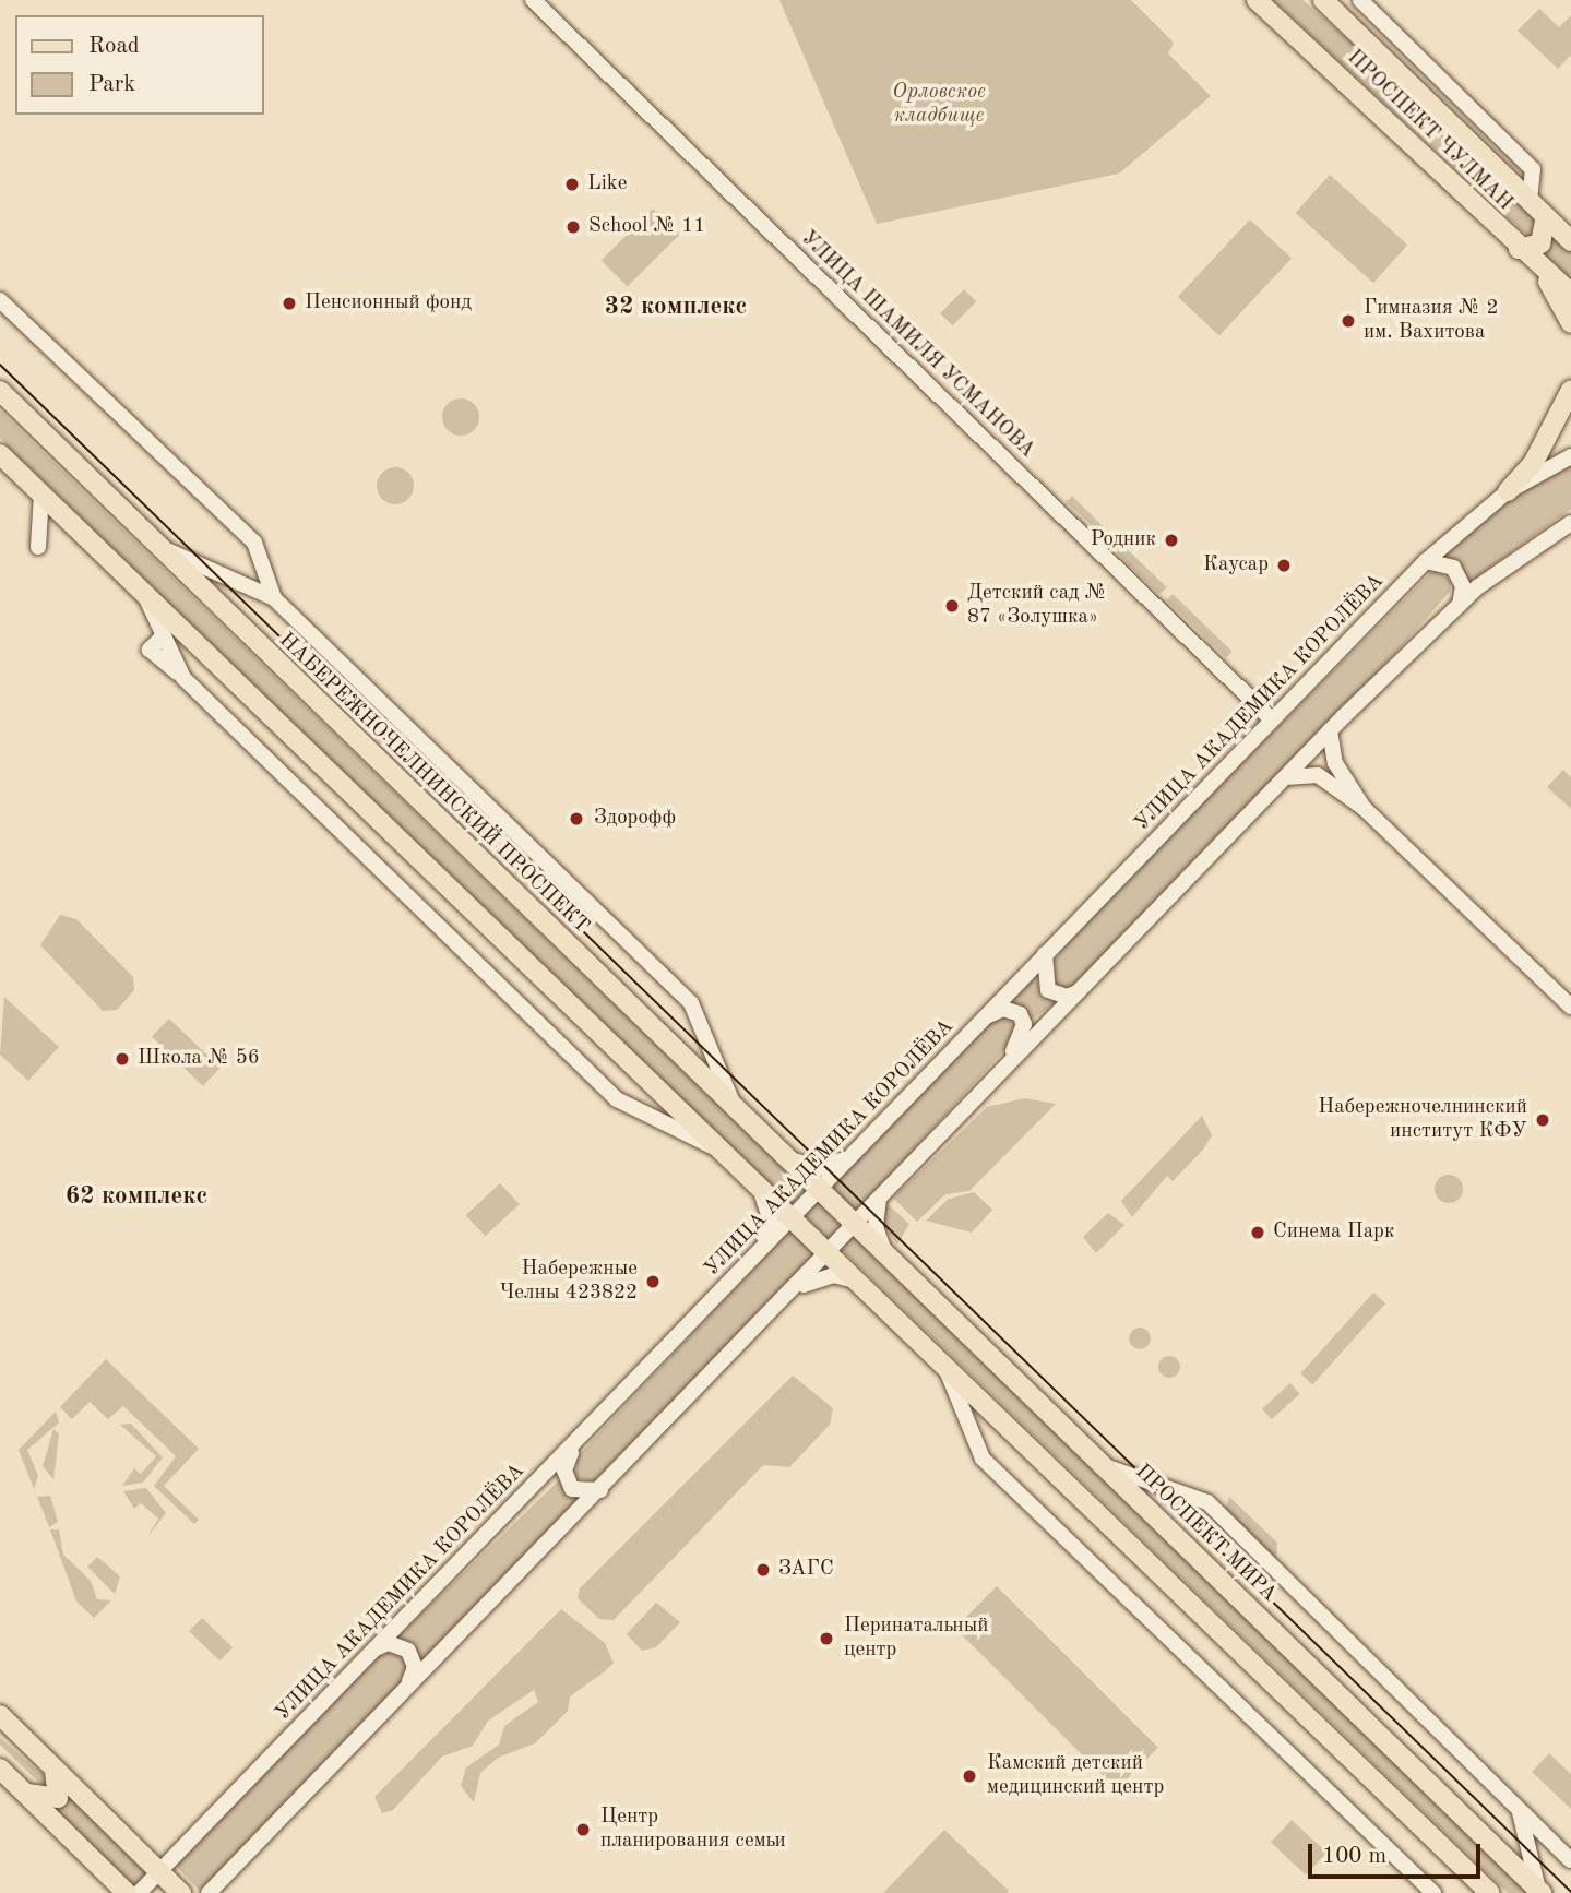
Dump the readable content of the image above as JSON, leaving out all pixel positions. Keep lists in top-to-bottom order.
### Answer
{
  "streets": {
    "main road": ["ПРОСПЕКТ ЧУЛМАН", "НАБЕРЕЖНОЧЕЛНИНСКИЙ ПРОСПЕКТ", "ПРОСПЕКТ МИРА"],
    "street": ["УЛИЦА ШАМИЛЯ УСМАНОВА", "УЛИЦА АКАДЕМИКА КОРОЛЁВА"]
  },
  "crossings": [
    ["УЛИЦА ШАМИЛЯ УСМАНОВА", "УЛИЦА АКАДЕМИКА КОРОЛЁВА"],
    ["УЛИЦА АКАДЕМИКА КОРОЛЁВА", "НАБЕРЕЖНОЧЕЛНИНСКИЙ ПРОСПЕКТ"],
    ["НАБЕРЕЖНОЧЕЛНИНСКИЙ ПРОСПЕКТ", "ПРОСПЕКТ МИРА"]
  ],
  "districts": ["32 комплекс", "62 комплекс"],
  "parks": ["Орловское кладбище"],
  "places": [
    "Like",
    "School № 11",
    "Пенсионный фонд",
    "Гимназия № 2 им. Вахитова",
    "Родник",
    "Каусар",
    "Детский сад № 87 «Золушка»",
    "Здорофф",
    "Школа № 56",
    "Набережночелнинский институт КФУ",
    "Синема Парк",
    "Набережные Челны 423822",
    "ЗАГС",
    "Перинатальный центр",
    "Камский детский медицинский центр",
    "Центр планирования семьи"
  ],
  "legend": ["Road", "Park"],
  "scale_bar": "100 m"
}
